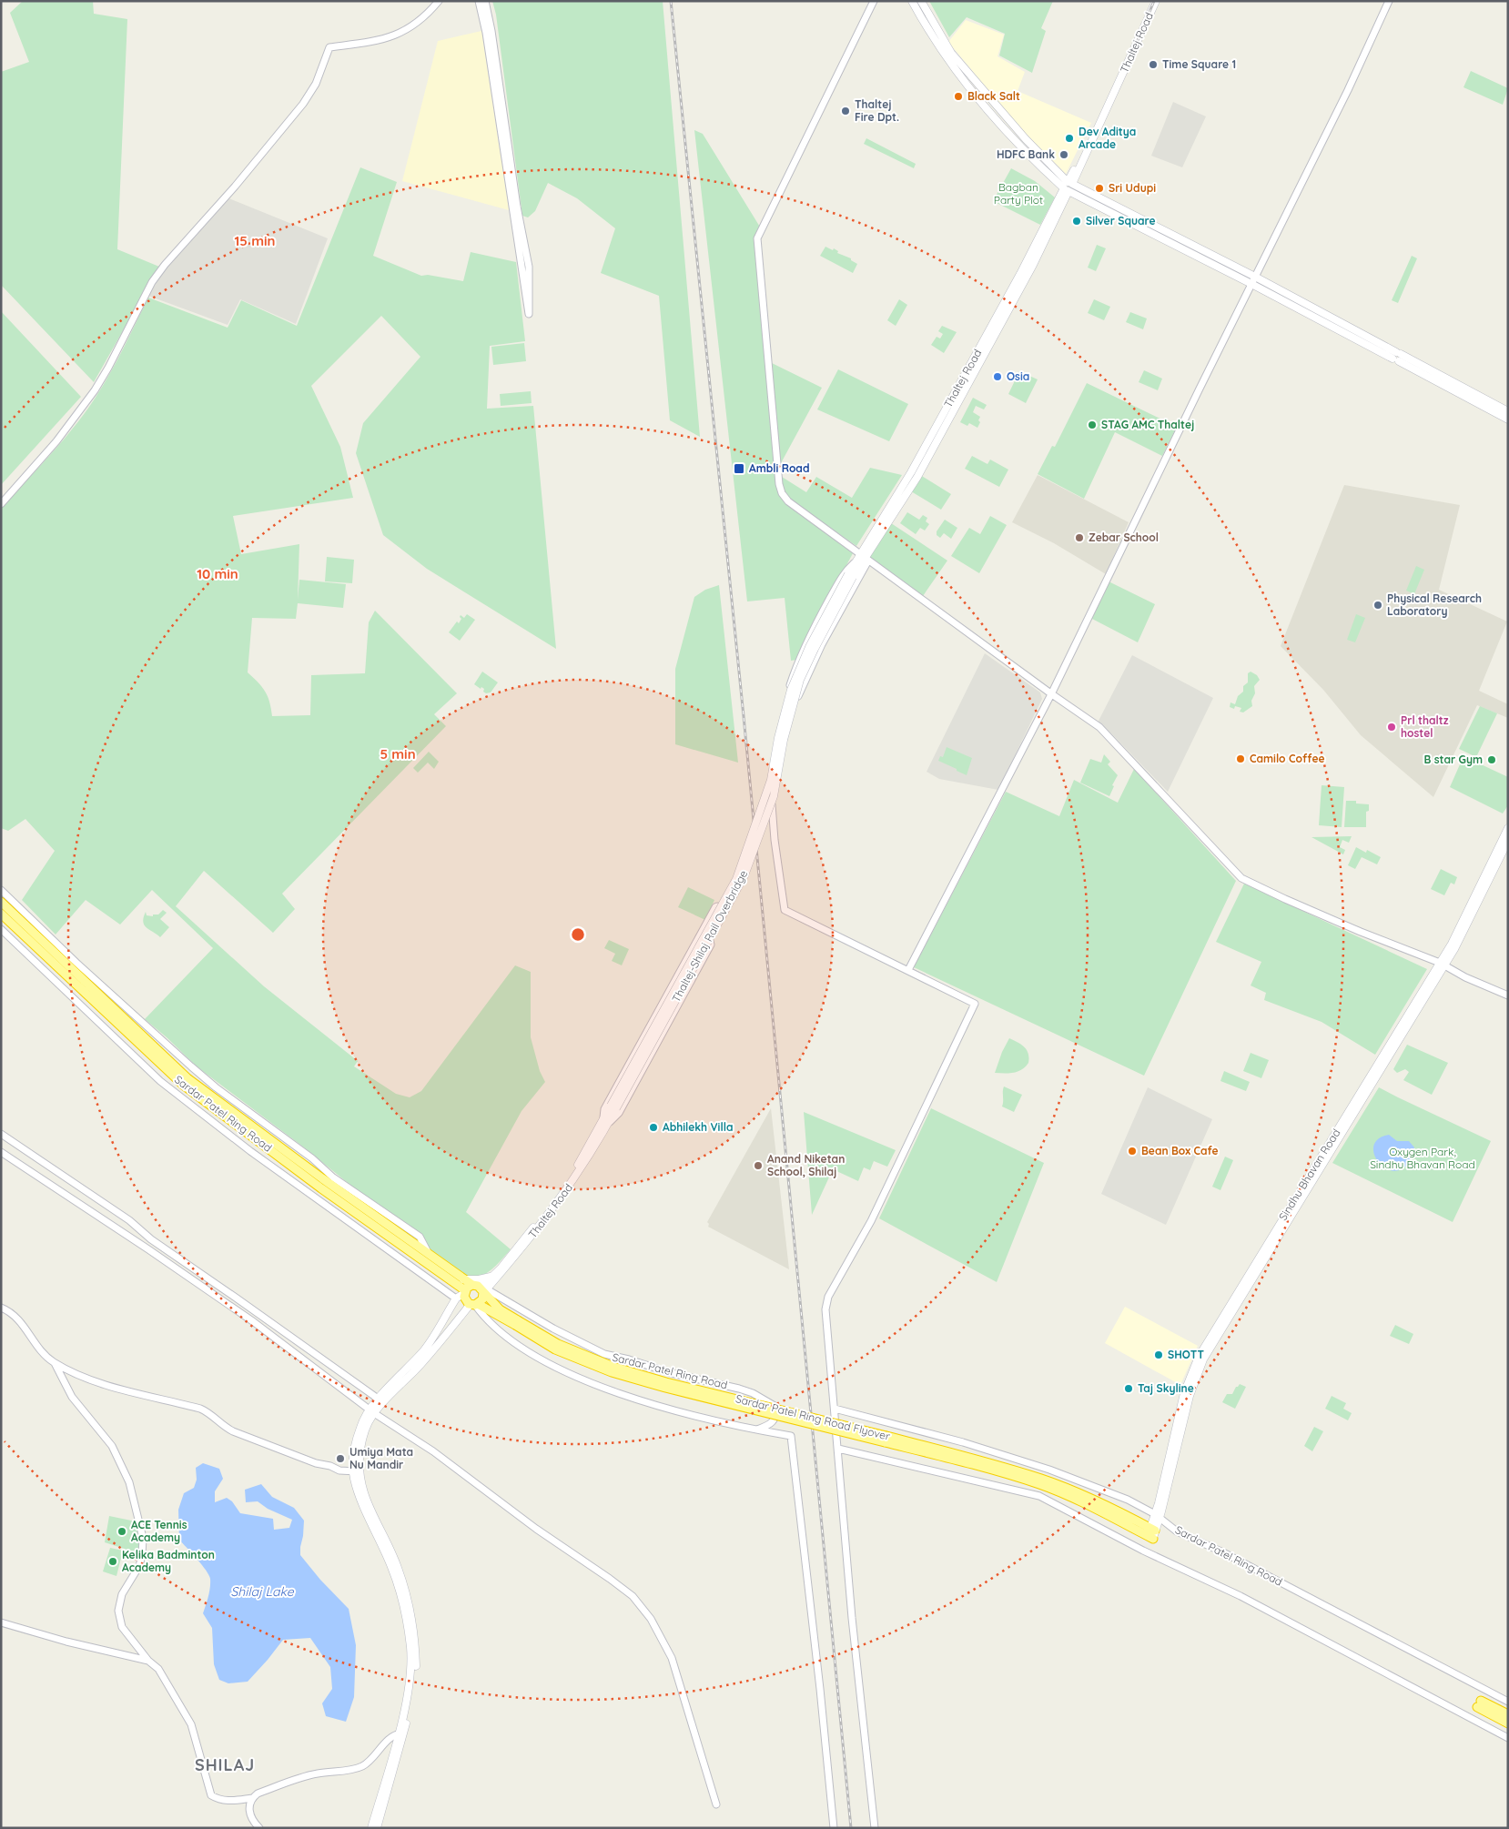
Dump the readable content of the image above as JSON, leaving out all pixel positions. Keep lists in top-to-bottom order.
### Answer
{
  "streets": {
    "highway": ["Sardar Patel Ring Road", "Sardar Patel Ring Road Flyover"],
    "main road": ["Thaltej Road", "Thaltej-Shilaj Rail Overbridge", "Sindhu Bhavan Road"]
  },
  "crossings": [
    ["Thaltej Road", "Thaltej-Shilaj Rail Overbridge"],
    ["Thaltej Road", "Sardar Patel Ring Road"],
    ["Thaltej Road", "Sardar Patel Ring Road Flyover"],
    ["Sardar Patel Ring Road", "Sindhu Bhavan Road"],
    ["Sardar Patel Ring Road", "Sardar Patel Ring Road Flyover"],
    ["Sindhu Bhavan Road", "Sardar Patel Ring Road Flyover"]
  ],
  "districts": ["SHILAJ"],
  "water": ["Shilaj Lake"],
  "parks": ["Bagban Party Plot", "Oxygen Park, Sindhu Bhavan Road"],
  "places": {
    "other": [
      "Time Square 1",
      "Black Salt",
      "Thaltej Fire Dpt.",
      "Dev Aditya Arcade",
      "HDFC Bank",
      "Sri Udupi",
      "Silver Square",
      "Osia",
      "STAG AMC Thaltej",
      "Zebar School",
      "Physical Research Laboratory",
      "Prl thaltz hostel",
      "Camilo Coffee",
      "B star Gym",
      "Abhilekh Villa",
      "Bean Box Cafe",
      "Anand Niketan School, Shilaj",
      "SHOTT",
      "Taj Skyline",
      "Umiya Mata Nu Mandir",
      "ACE Tennis Academy",
      "Kelika Badminton Academy"
    ],
    "transit": ["Ambli Road"]
  },
  "rings": ["15 min", "10 min", "5 min"]
}
